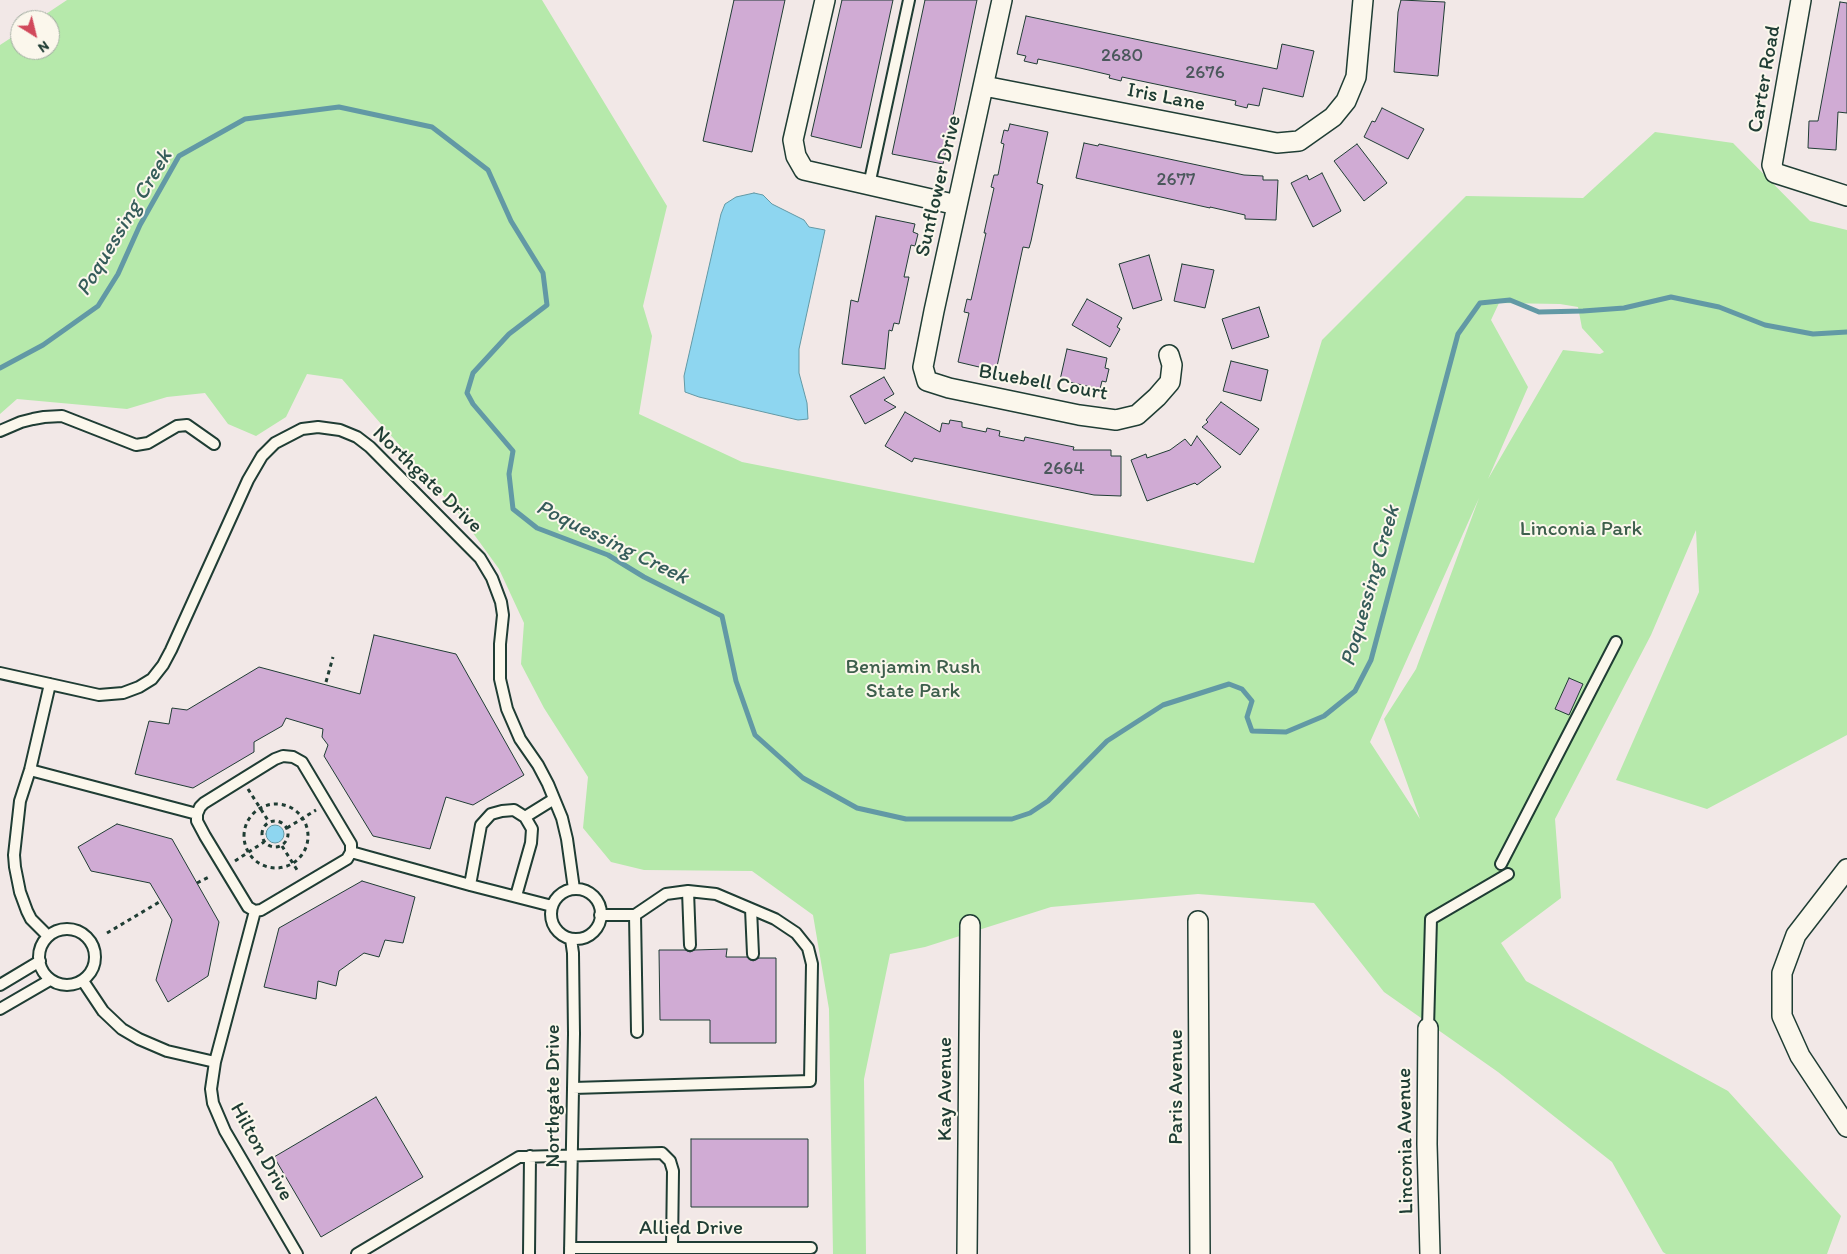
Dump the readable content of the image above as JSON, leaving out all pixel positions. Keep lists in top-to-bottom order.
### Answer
{
  "streets": {
    "street": [
      "Carter Road",
      "Iris Lane",
      "Sunflower Drive",
      "Bluebell Court",
      "Paris Avenue",
      "Kay Avenue",
      "Linconia Avenue"
    ],
    "lane": ["Northgate Drive", "Hilton Drive", "Allied Drive"]
  },
  "crossings": [
    ["Iris Lane", "Sunflower Drive"],
    ["Sunflower Drive", "Bluebell Court"],
    ["Northgate Drive", "Allied Drive"]
  ],
  "water": ["Poquessing Creek"],
  "parks": ["Linconia Park", "Benjamin Rush State Park"],
  "house_numbers": [
    "2680",
    "2676",
    "2677",
    "2664"
  ],
  "north": "bottom right"
}
